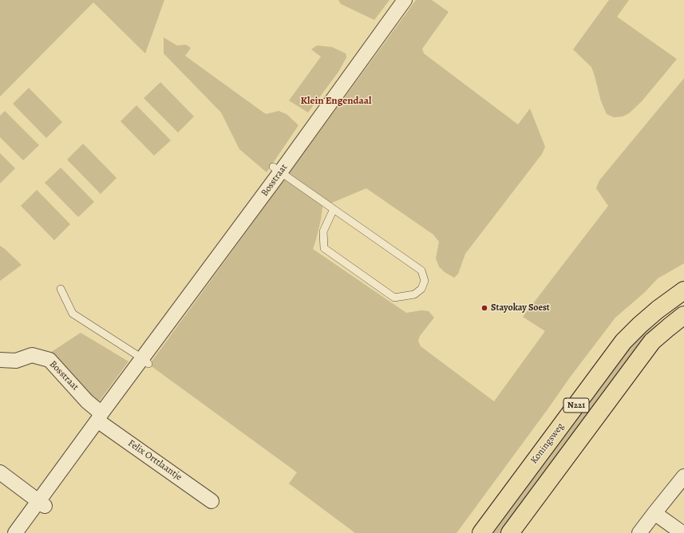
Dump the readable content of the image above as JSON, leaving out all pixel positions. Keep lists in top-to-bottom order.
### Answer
{
  "streets": {
    "main road": ["N221", "Koningsweg"],
    "street": ["Bosstraat", "Felix Orttlaantje"]
  },
  "crossings": [
    ["Bosstraat", "Felix Orttlaantje"]
  ],
  "districts": ["Klein Engendaal"],
  "places": ["Stayokay Soest"]
}
